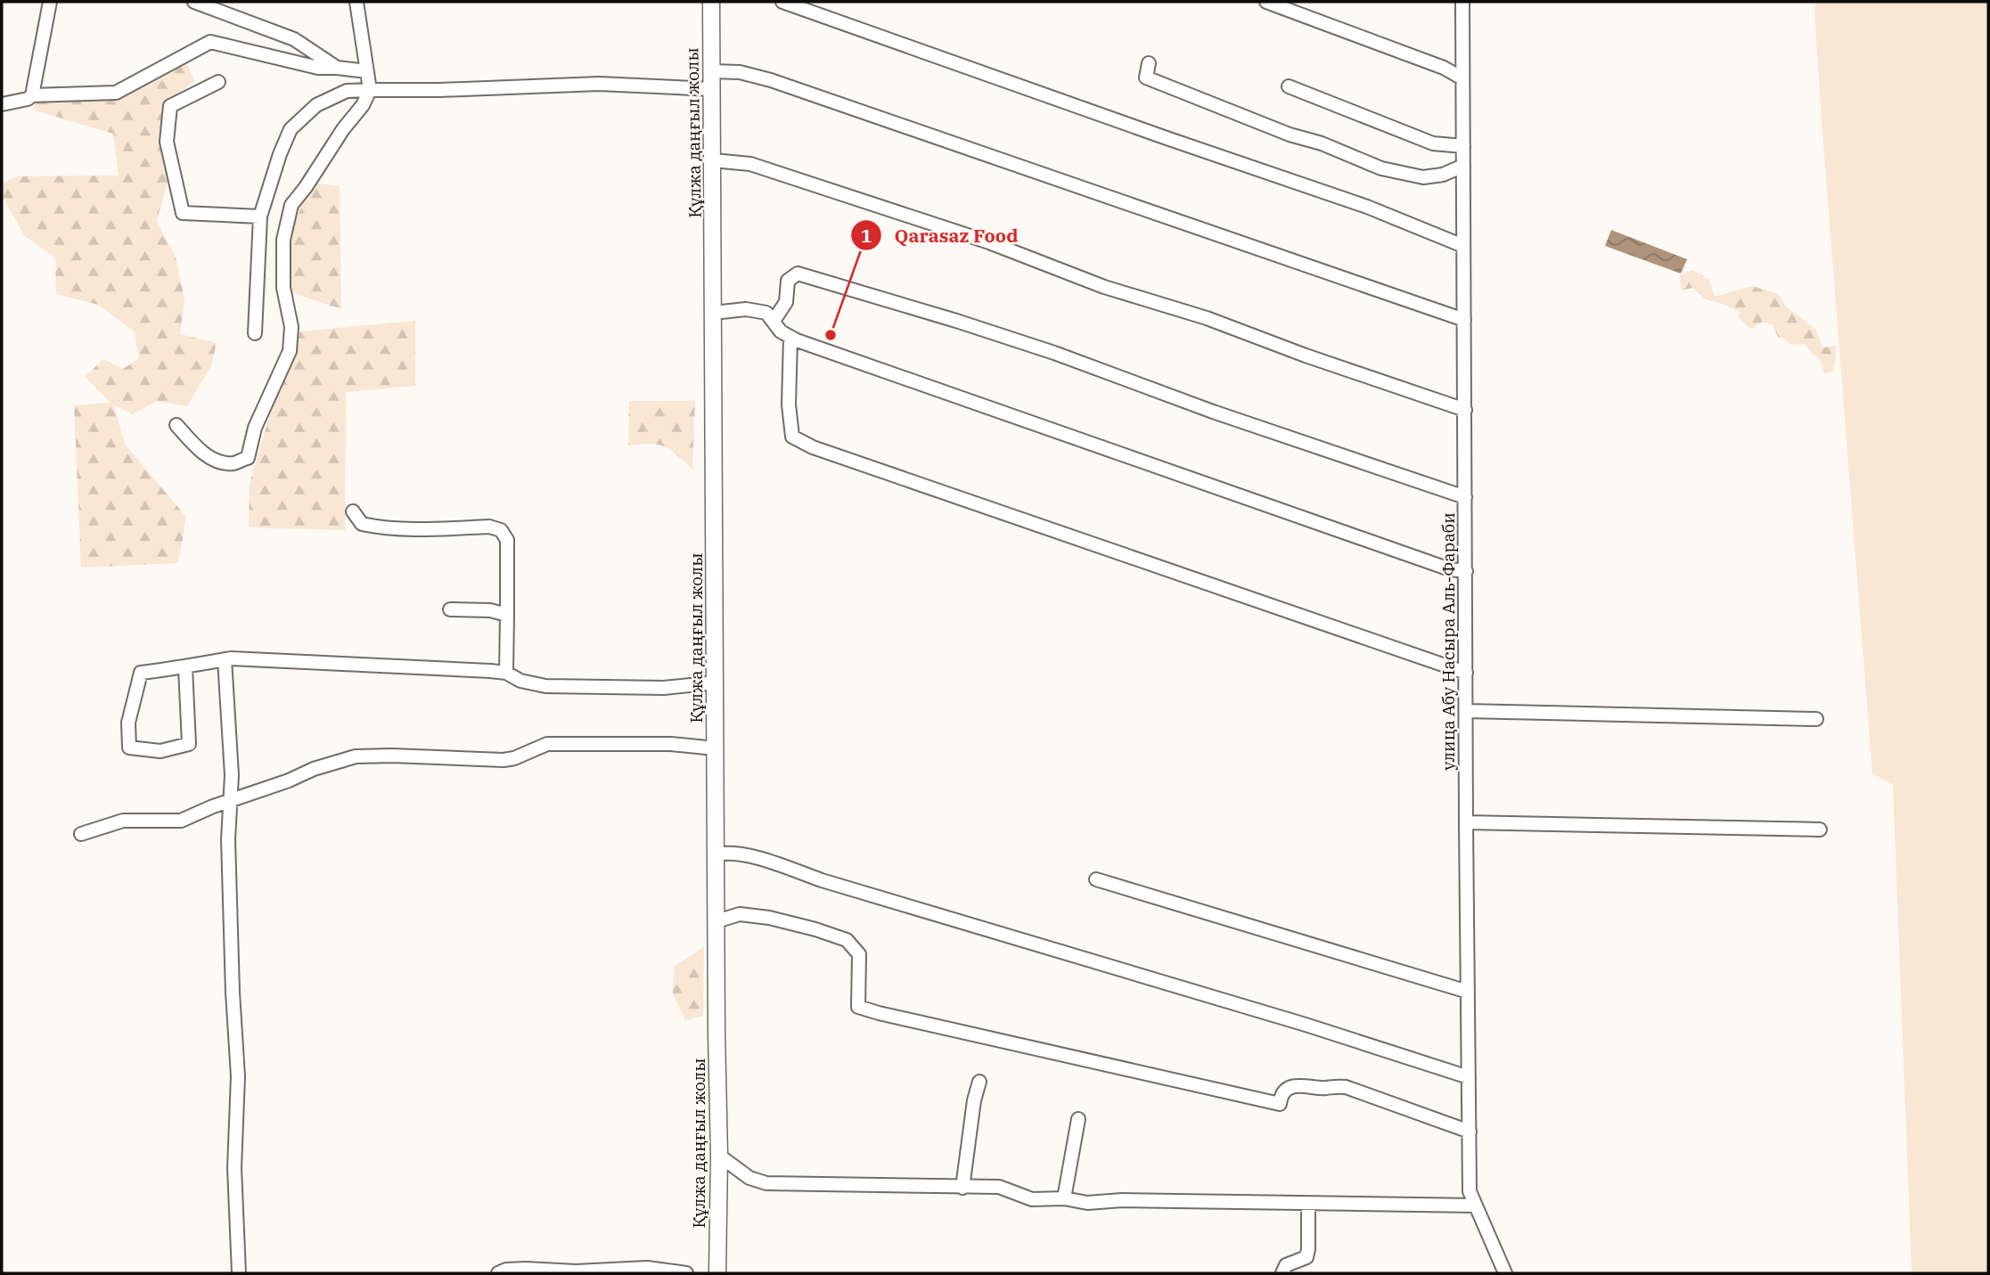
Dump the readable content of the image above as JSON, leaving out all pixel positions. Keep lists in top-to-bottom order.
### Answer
{
  "streets": {
    "main road": ["Құлжа даңғыл жолы"],
    "street": ["улица Абу Насыра Аль-Фараби"]
  },
  "places": ["Qarasaz Food"]
}
